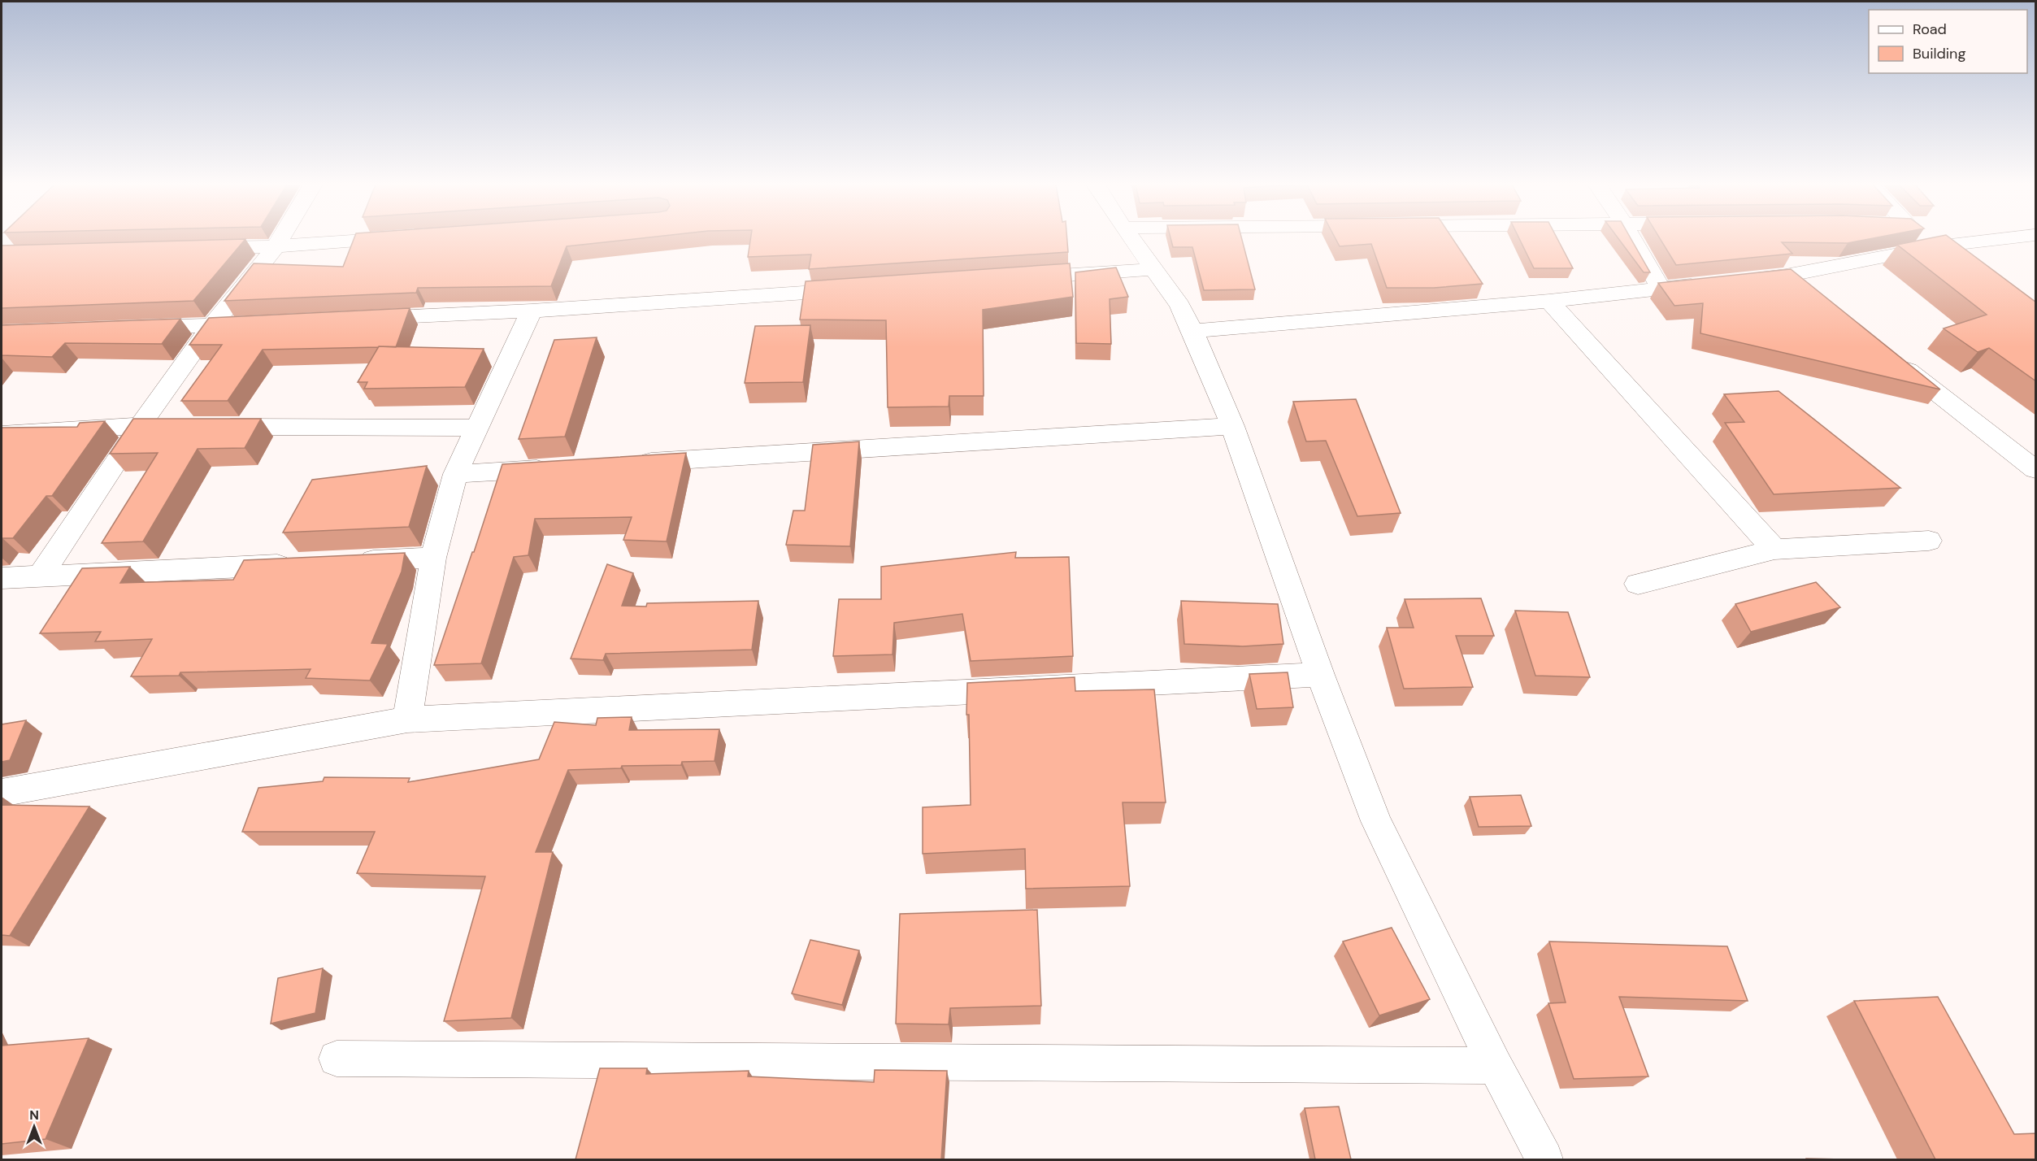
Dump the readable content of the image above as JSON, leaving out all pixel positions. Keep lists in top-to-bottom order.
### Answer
{
  "legend": ["Road", "Building"],
  "north": "top"
}
